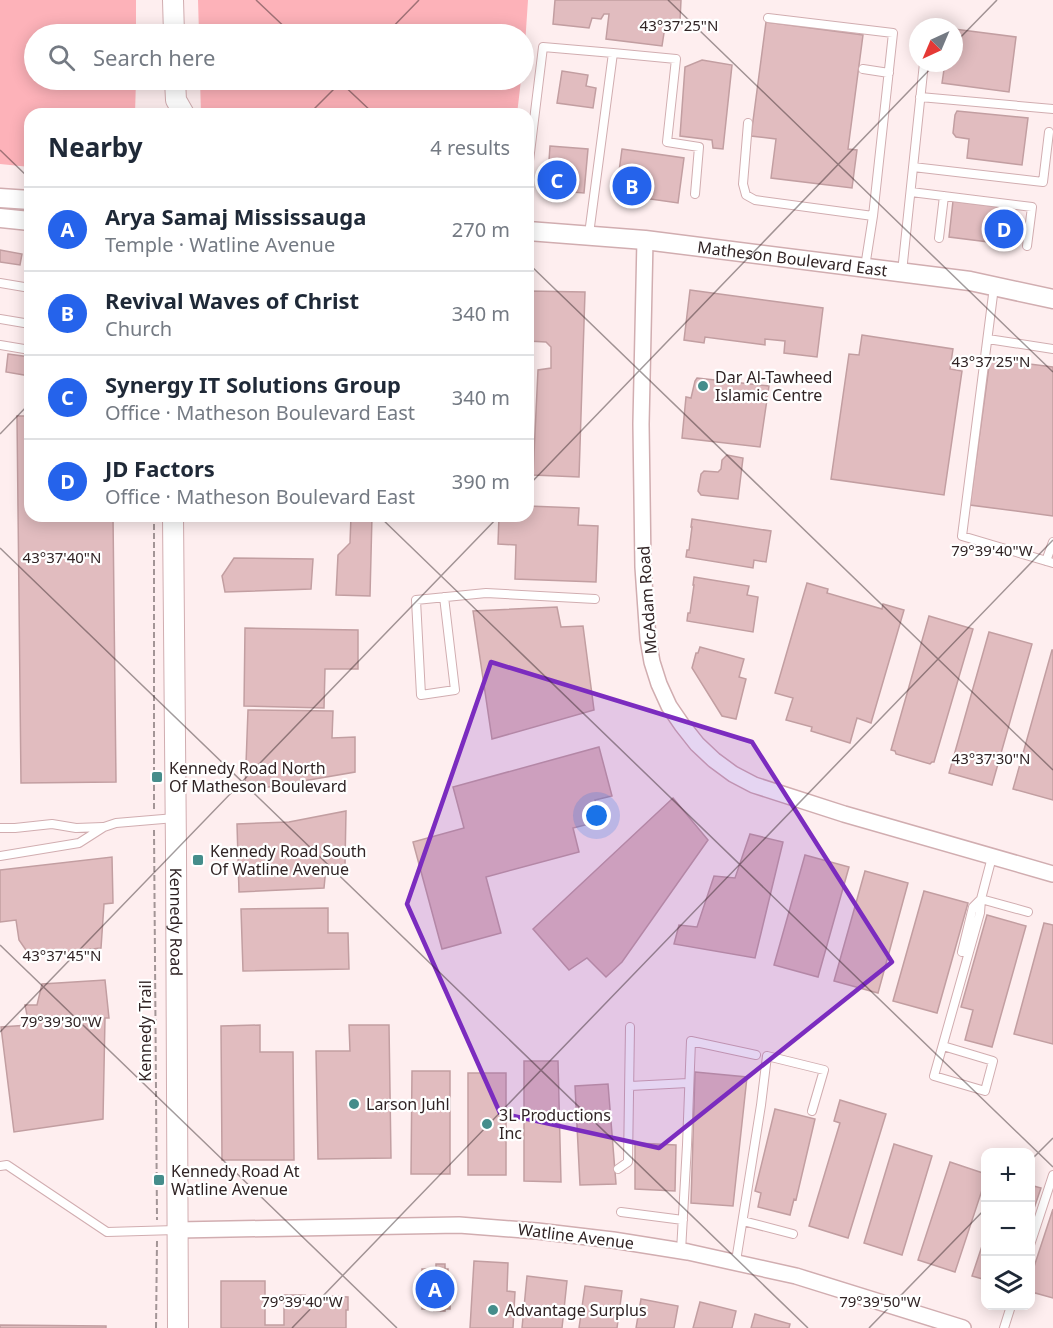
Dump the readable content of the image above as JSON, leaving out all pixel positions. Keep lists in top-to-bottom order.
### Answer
{
  "streets": {
    "main road": ["Kennedy Road"],
    "street": ["Matheson Boulevard East", "McAdam Road", "Watline Avenue"],
    "path": ["Kennedy Trail"]
  },
  "crossings": [
    ["Matheson Boulevard East", "McAdam Road"],
    ["Kennedy Road", "Watline Avenue"]
  ],
  "places": {
    "other": [
      "Dar Al-Tawheed Islamic Centre",
      "Larson Juhl",
      "3L Productions Inc",
      "Advantage Surplus"
    ],
    "transit": ["Kennedy Road North Of Matheson Boulevard", "Kennedy Road South Of Watline Avenue", "Kennedy Road At Watline Avenue"]
  },
  "north": "bottom left",
  "page": {
    "search": "Search here",
    "heading": ["Nearby", "4 results"],
    "pins": [
      "C",
      "B",
      "D",
      "A"
    ],
    "list": [
      {
        "mark": "A",
        "name": "Arya Samaj Mississauga",
        "note": "Temple · Watline Avenue",
        "value": "270 m"
      },
      {
        "mark": "B",
        "name": "Revival Waves of Christ",
        "note": "Church",
        "value": "340 m"
      },
      {
        "mark": "C",
        "name": "Synergy IT Solutions Group",
        "note": "Office · Matheson Boulevard East",
        "value": "340 m"
      },
      {
        "mark": "D",
        "name": "JD Factors",
        "note": "Office · Matheson Boulevard East",
        "value": "390 m"
      }
    ],
    "map_buttons": ["+", "−"]
  },
  "coordinates": [
    "43°37'25\"N",
    "79°39'40\"W",
    "43°37'40\"N",
    "43°37'30\"N",
    "43°37'45\"N",
    "79°39'30\"W",
    "79°39'50\"W"
  ]
}
